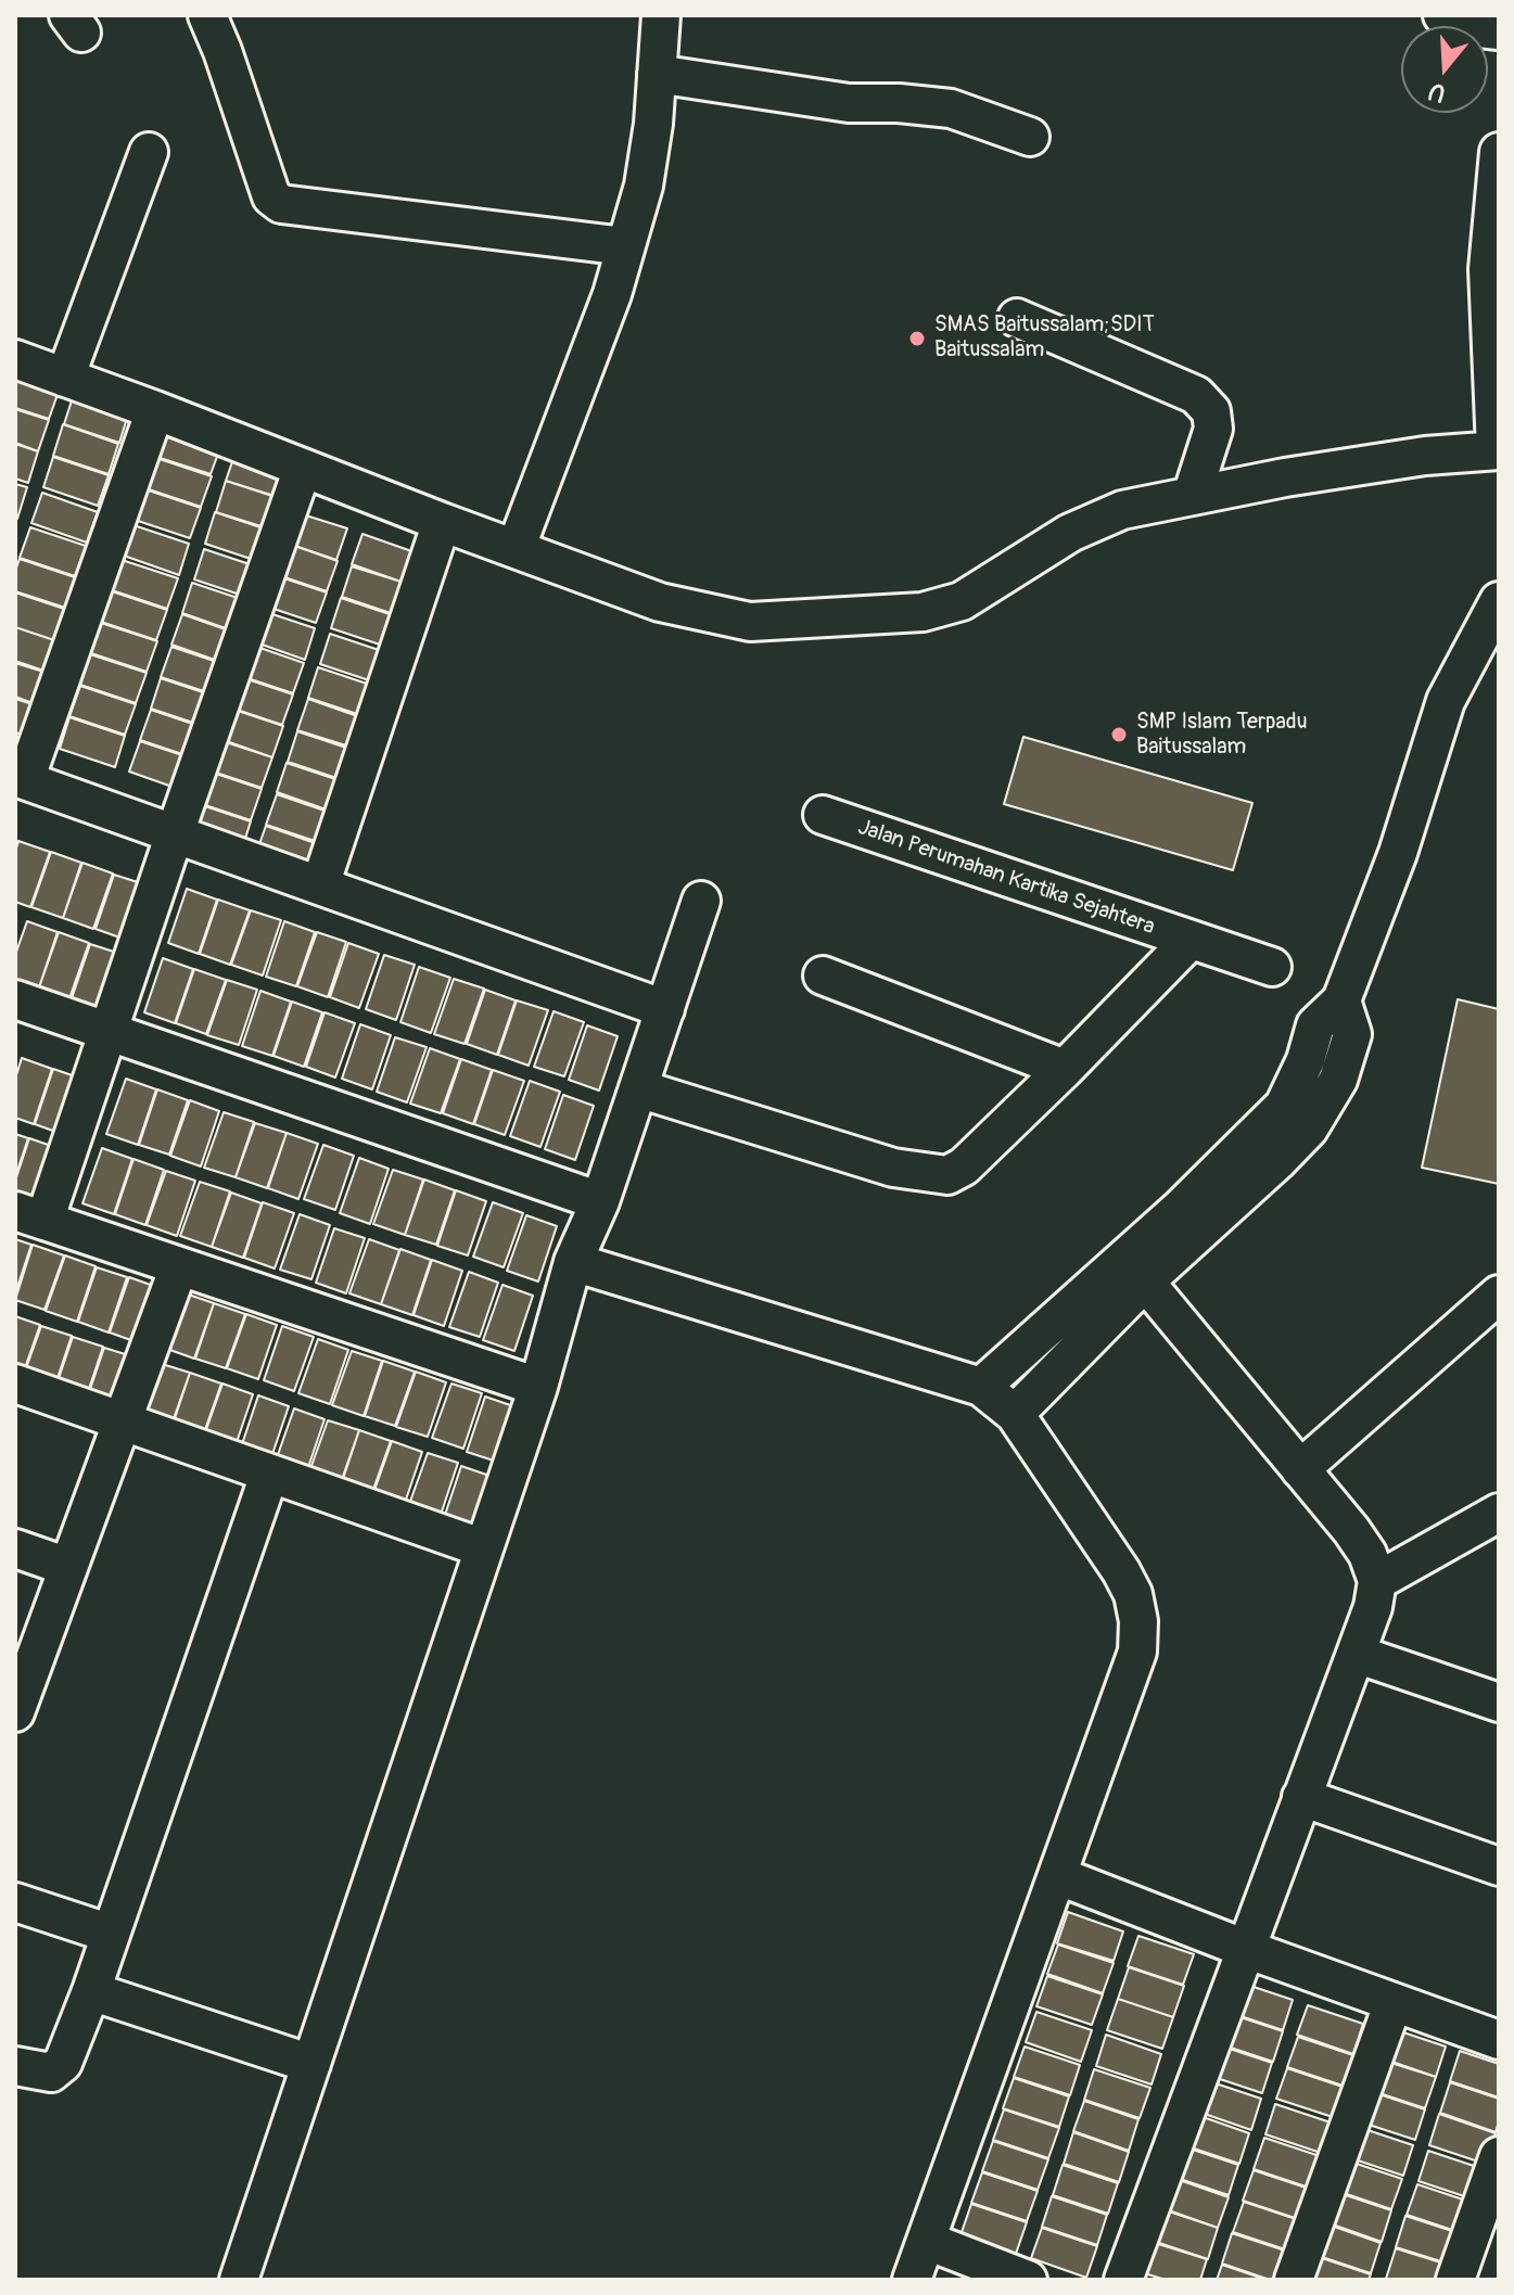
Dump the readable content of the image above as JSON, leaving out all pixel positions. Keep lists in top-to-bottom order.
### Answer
{
  "streets": {
    "street": ["Jalan Perumahan Kartika Sejahtera"]
  },
  "places": ["SMAS Baitussalam;SDIT Baitussalam", "SMP Islam Terpadu Baitussalam"],
  "north": "bottom"
}
